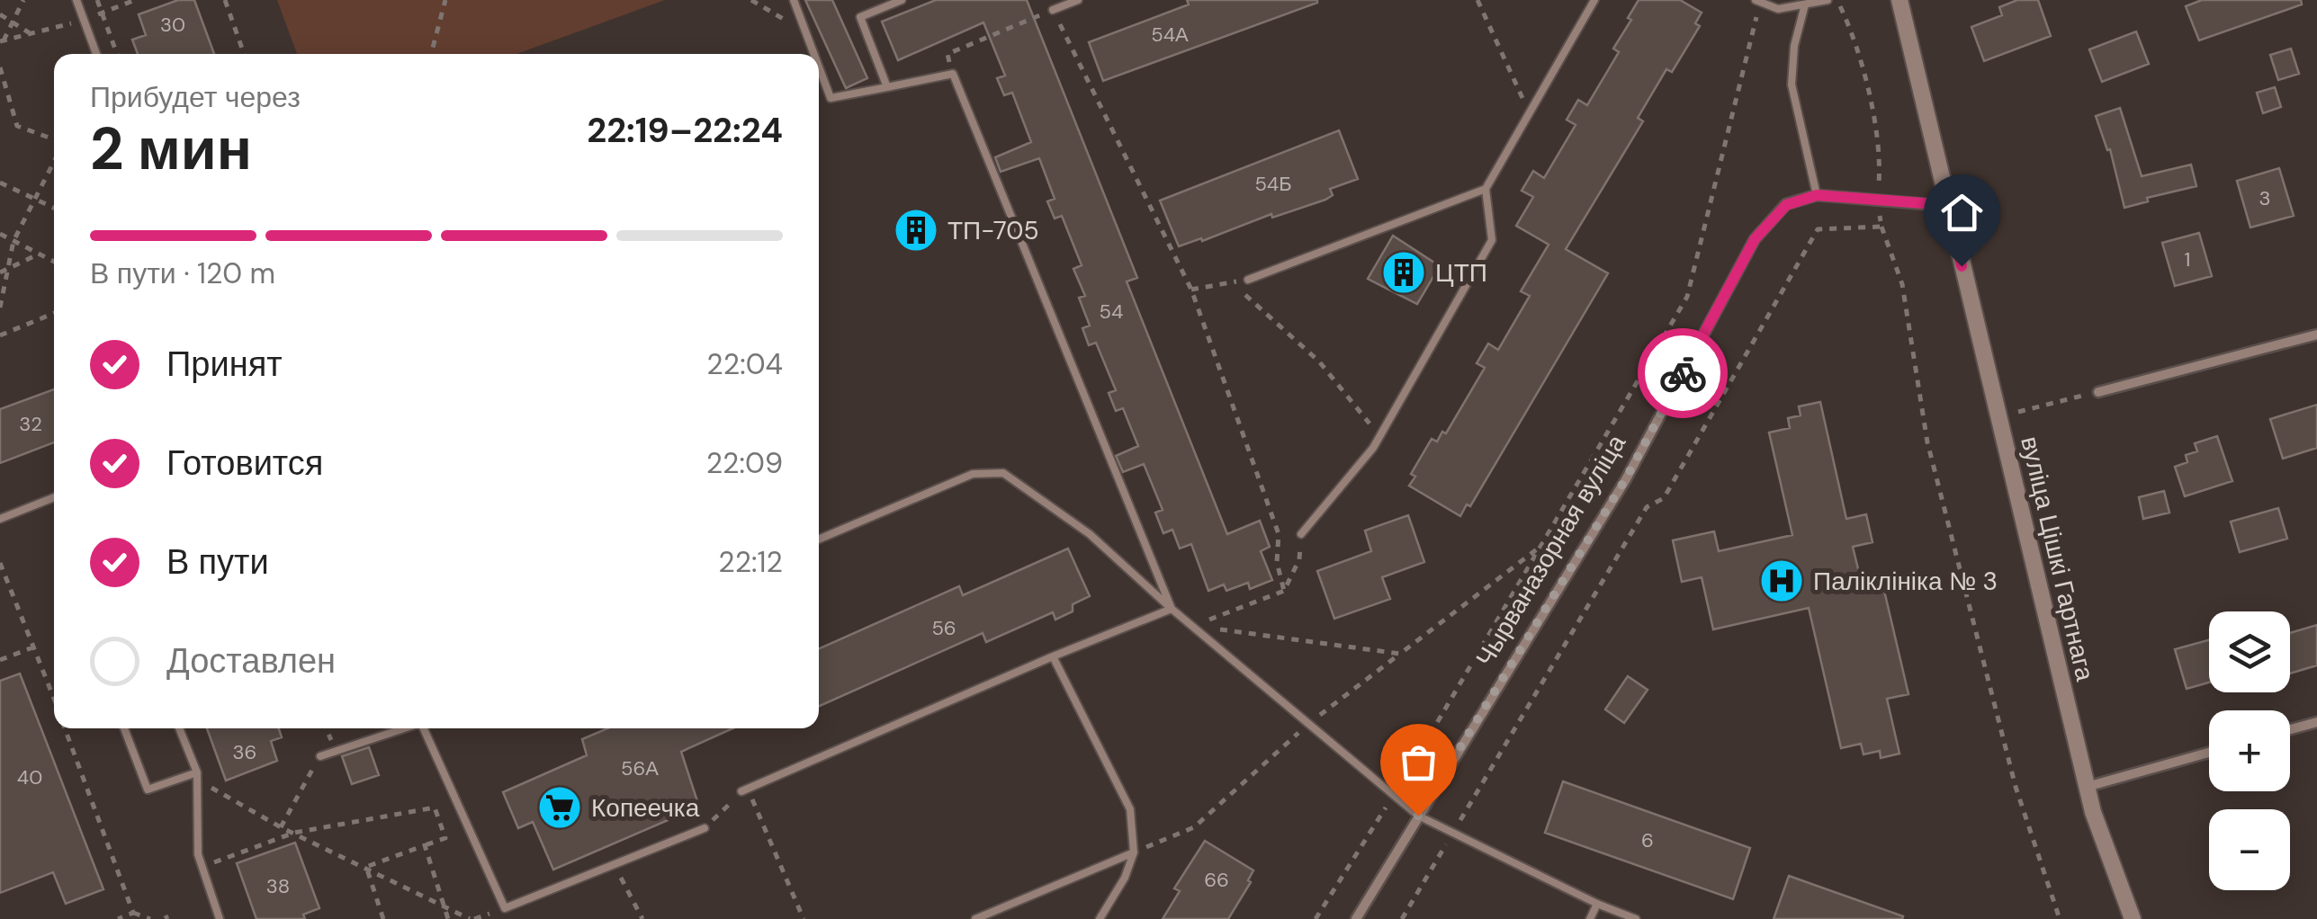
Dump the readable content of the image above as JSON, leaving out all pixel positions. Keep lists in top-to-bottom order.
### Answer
{
  "streets": {
    "street": ["Чырваназорная вуліца", "вуліца Цішкі Гартнага"]
  },
  "places": {
    "building": ["ТП-705", "ЦТП"],
    "hospital": ["Паліклініка № 3"],
    "supermarket": ["Копеечка"]
  },
  "house_numbers": [
    "30",
    "54А",
    "54Б",
    "3",
    "1",
    "54",
    "32",
    "56",
    "36",
    "56А",
    "40",
    "6",
    "66",
    "38"
  ],
  "page": {
    "heading": ["2 мин", "Прибудет через", "22:19–22:24"],
    "bar": "В пути · 120 m",
    "list": [
      ["Принят", "22:04"],
      ["Готовится", "22:09"],
      ["В пути", "22:12"],
      "Доставлен"
    ],
    "map_buttons": ["+", "−"]
  }
}
